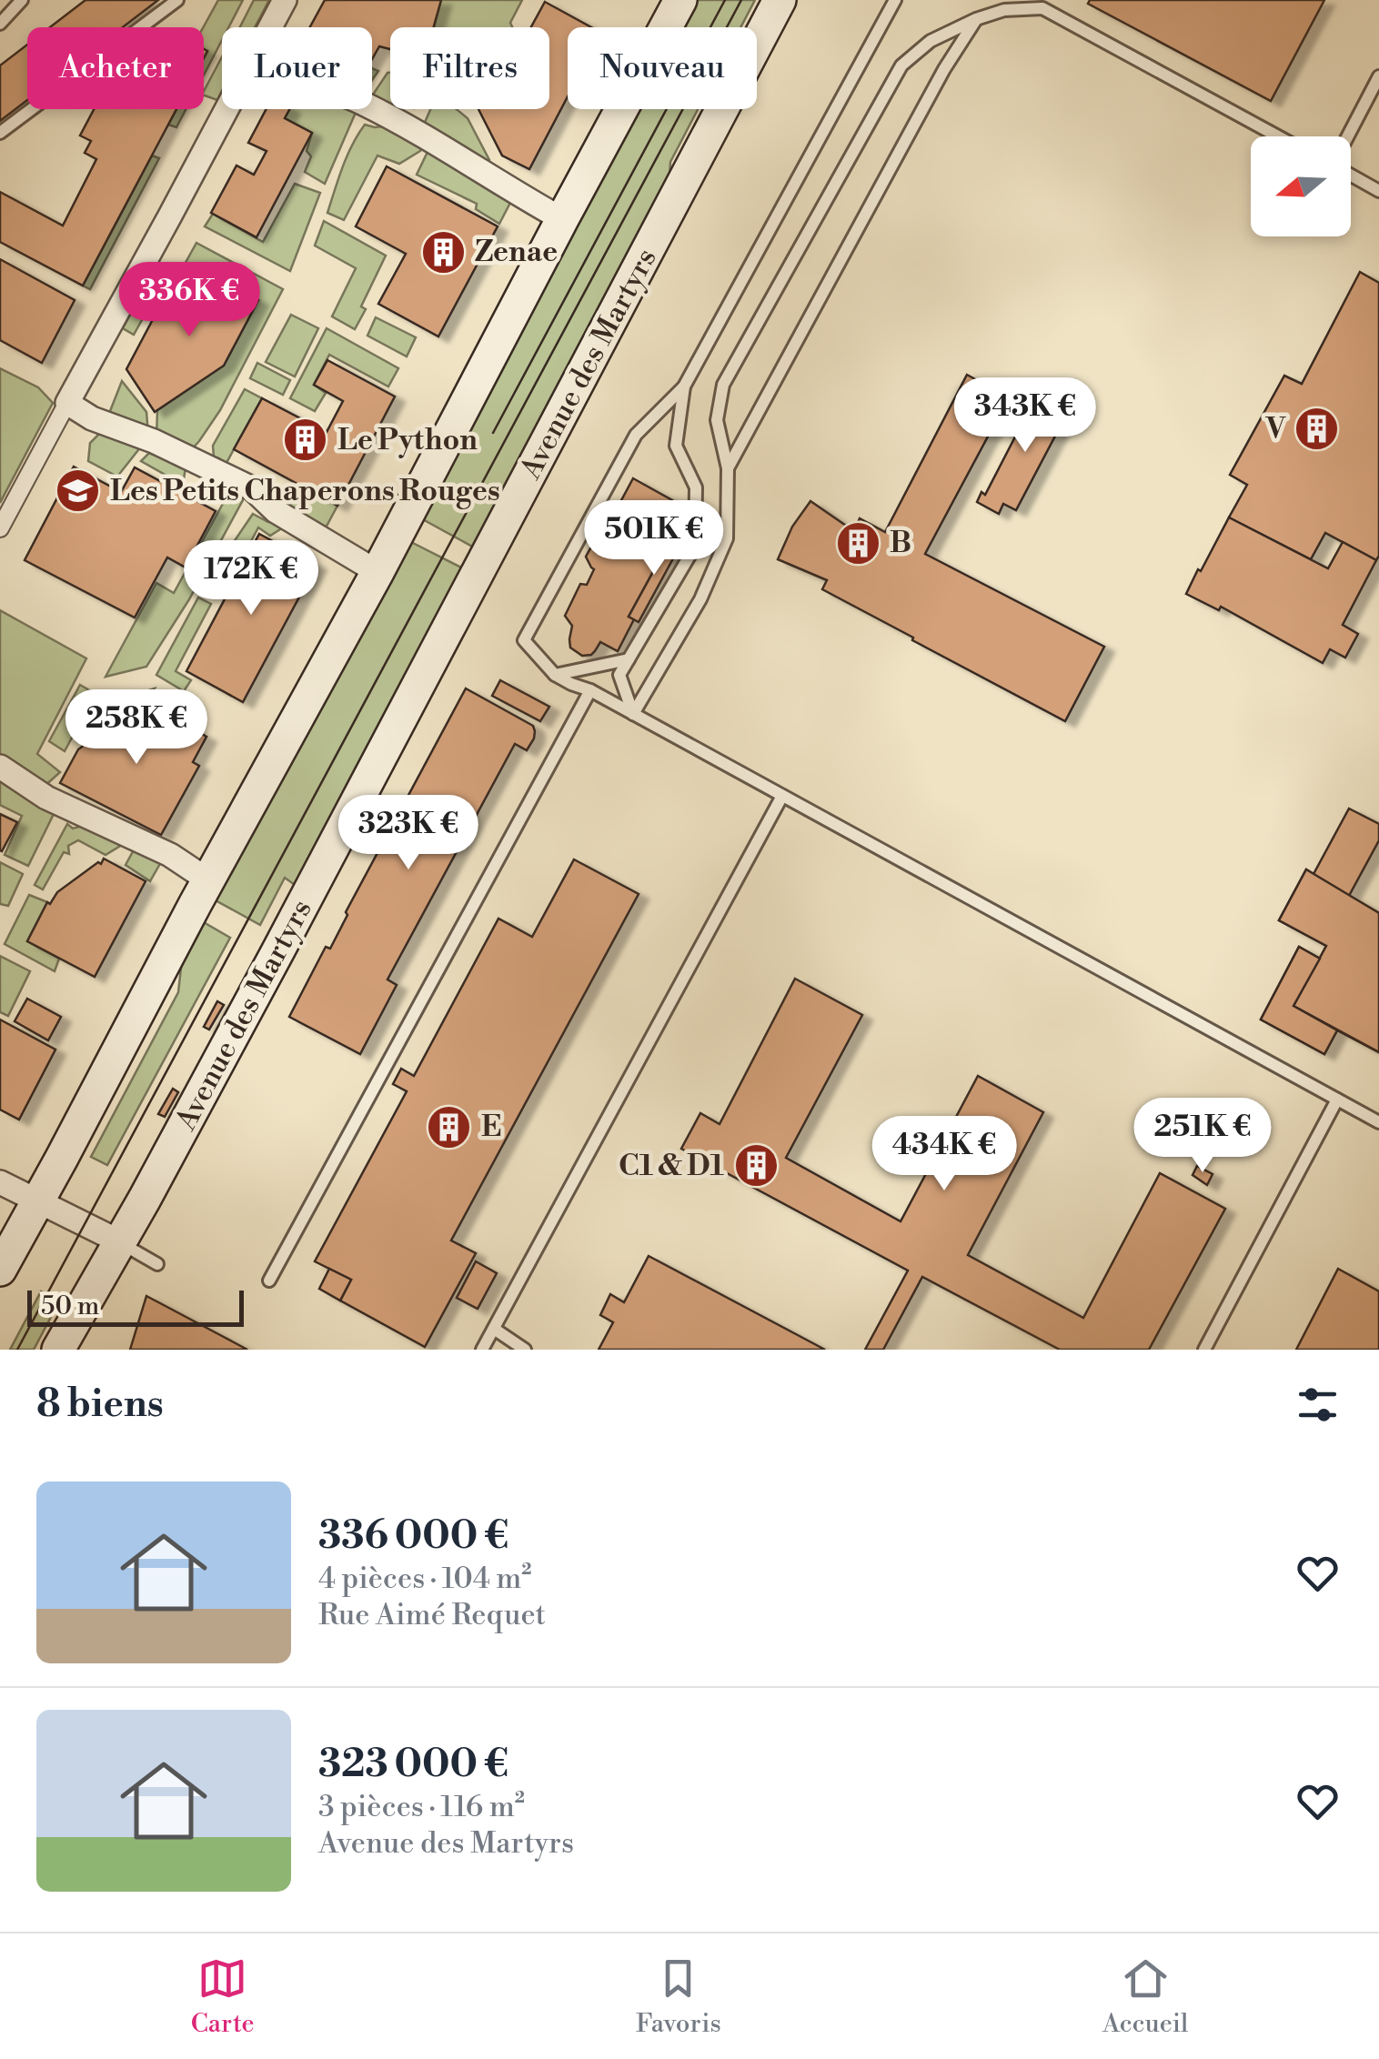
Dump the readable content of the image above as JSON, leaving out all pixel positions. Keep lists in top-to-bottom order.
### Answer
{
  "streets": {
    "main road": ["Avenue des Martyrs"]
  },
  "places": {
    "building": [
      "Zenae",
      "V",
      "Le Python",
      "B",
      "E",
      "C1 & D1"
    ],
    "school or university": ["Les Petits Chaperons Rouges"]
  },
  "scale_bar": "50 m",
  "north": "left",
  "page": {
    "chip": [
      "Acheter",
      "Louer",
      "Filtres",
      "Nouveau"
    ],
    "price": [
      "336K €",
      "343K €",
      "501K €",
      "172K €",
      "258K €",
      "323K €",
      "251K €",
      "434K €"
    ],
    "scale": "50 m",
    "heading": "8 biens",
    "list": [
      {
        "name": "336 000 €",
        "note": "4 pièces · 104 m² · Rue Aimé Requet"
      },
      {
        "name": "323 000 €",
        "note": "3 pièces · 116 m² · Avenue des Martyrs"
      }
    ],
    "tabs": ["Carte", "Favoris", "Accueil"]
  }
}
